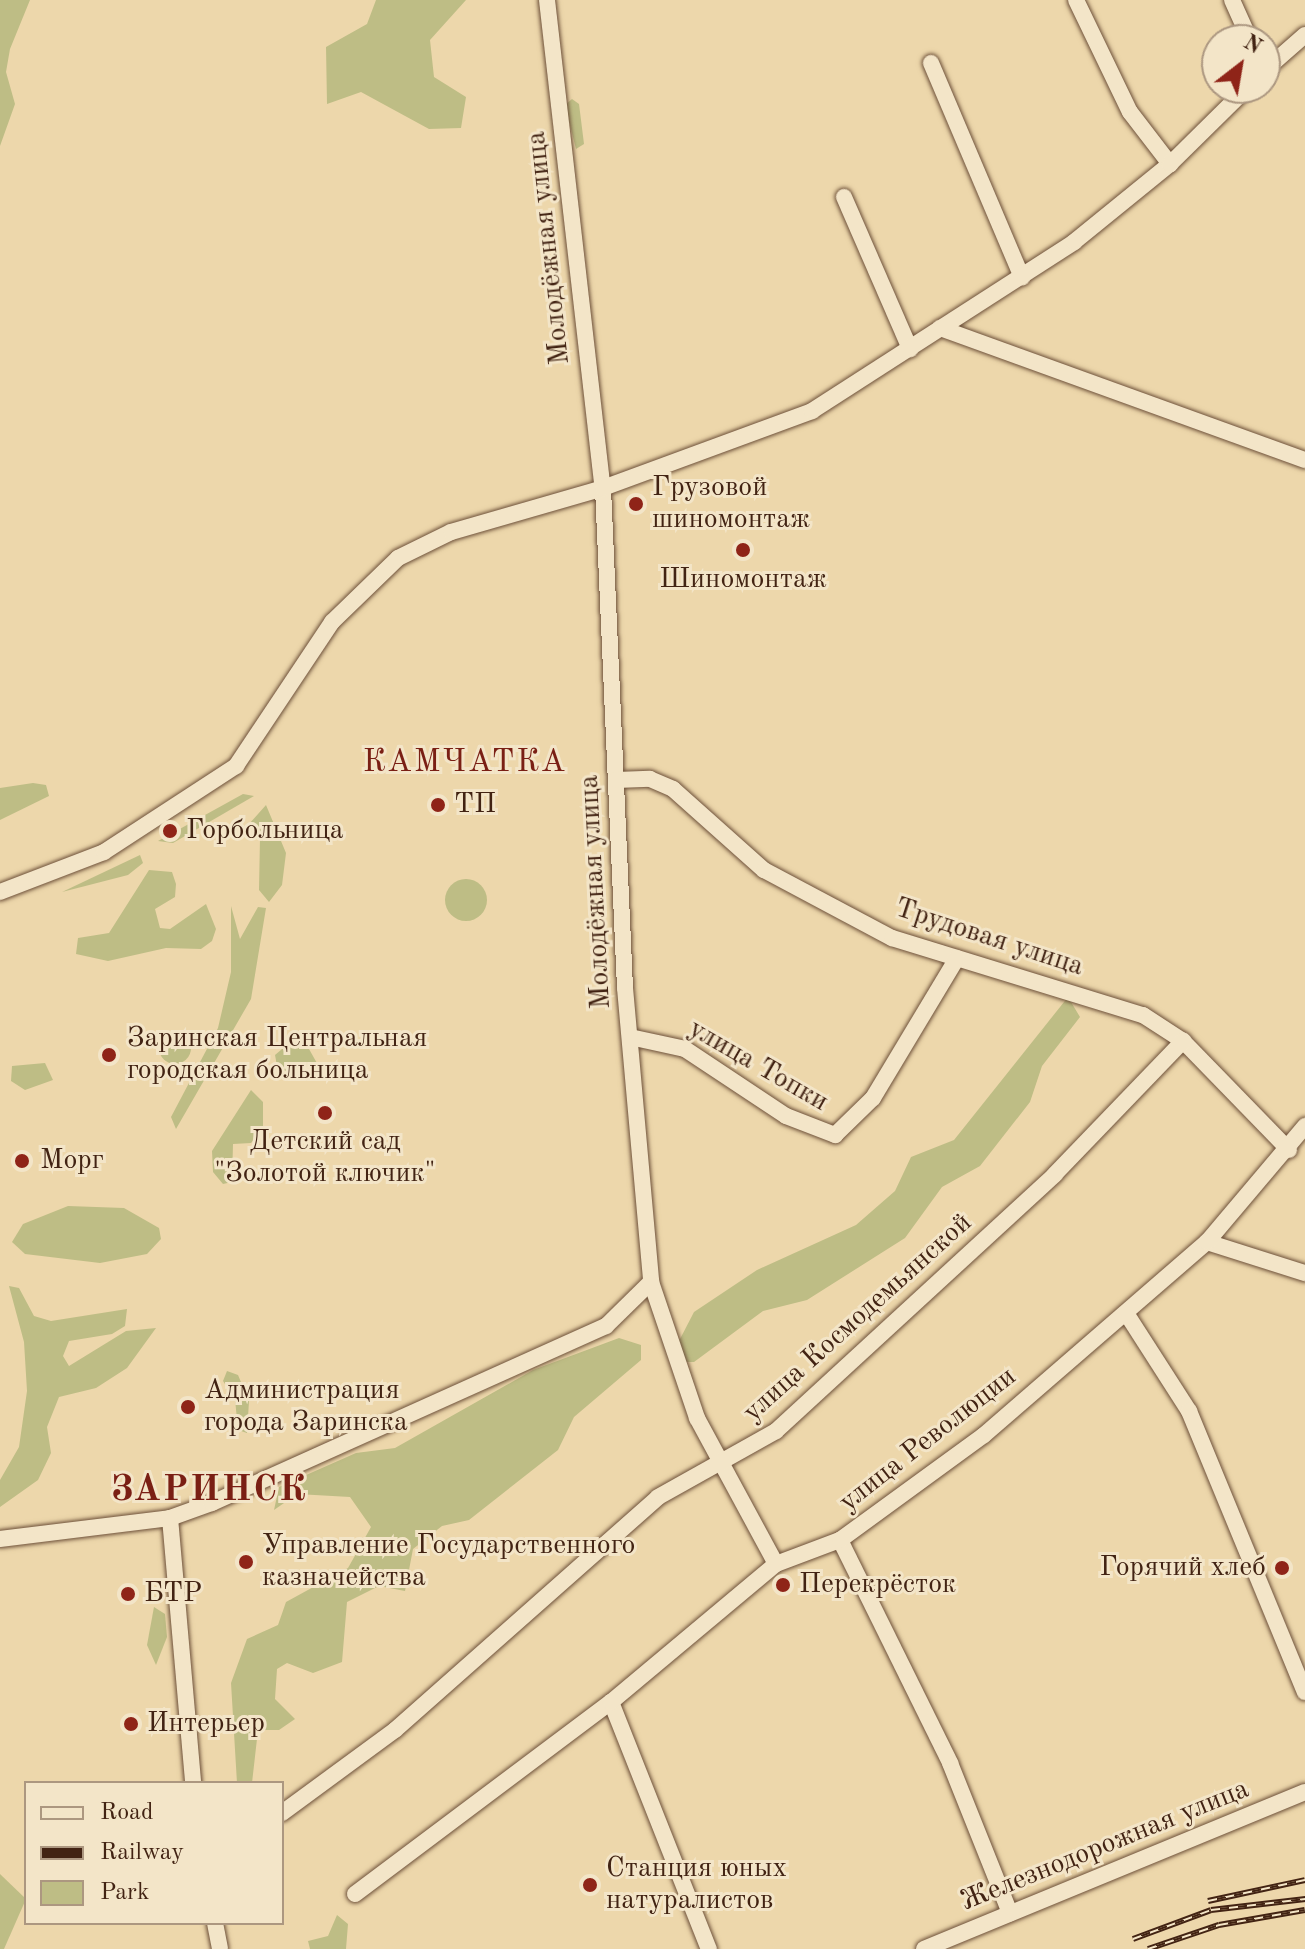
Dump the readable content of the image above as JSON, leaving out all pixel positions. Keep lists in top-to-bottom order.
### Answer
{
  "streets": {
    "street": [
      "Молодёжная улица",
      "Трудовая улица",
      "улица Топки",
      "улица Космодемьянской",
      "улица Революции",
      "Железнодорожная улица"
    ]
  },
  "crossings": [
    ["Молодёжная улица", "Трудовая улица"],
    ["Молодёжная улица", "улица Топки"],
    ["Молодёжная улица", "улица Космодемьянской"],
    ["Молодёжная улица", "улица Революции"],
    ["Трудовая улица", "улица Топки"],
    ["Трудовая улица", "улица Космодемьянской"],
    ["Трудовая улица", "улица Революции"]
  ],
  "districts": ["КАМЧАТКА", "ЗАРИНСК"],
  "places": [
    "Грузовой шиномонтаж",
    "Шиномонтаж",
    "ТП",
    "Горбольница",
    "Заринская Центральная городская больница",
    "Детский сад \"Золотой ключик\"",
    "Морг",
    "Администрация города Заринска",
    "Управление Государственного казначейства",
    "Горячий хлеб",
    "Перекрёсток",
    "БТР",
    "Интерьер",
    "Станция юных натуралистов"
  ],
  "legend": ["Road", "Railway", "Park"],
  "north": "top right"
}
